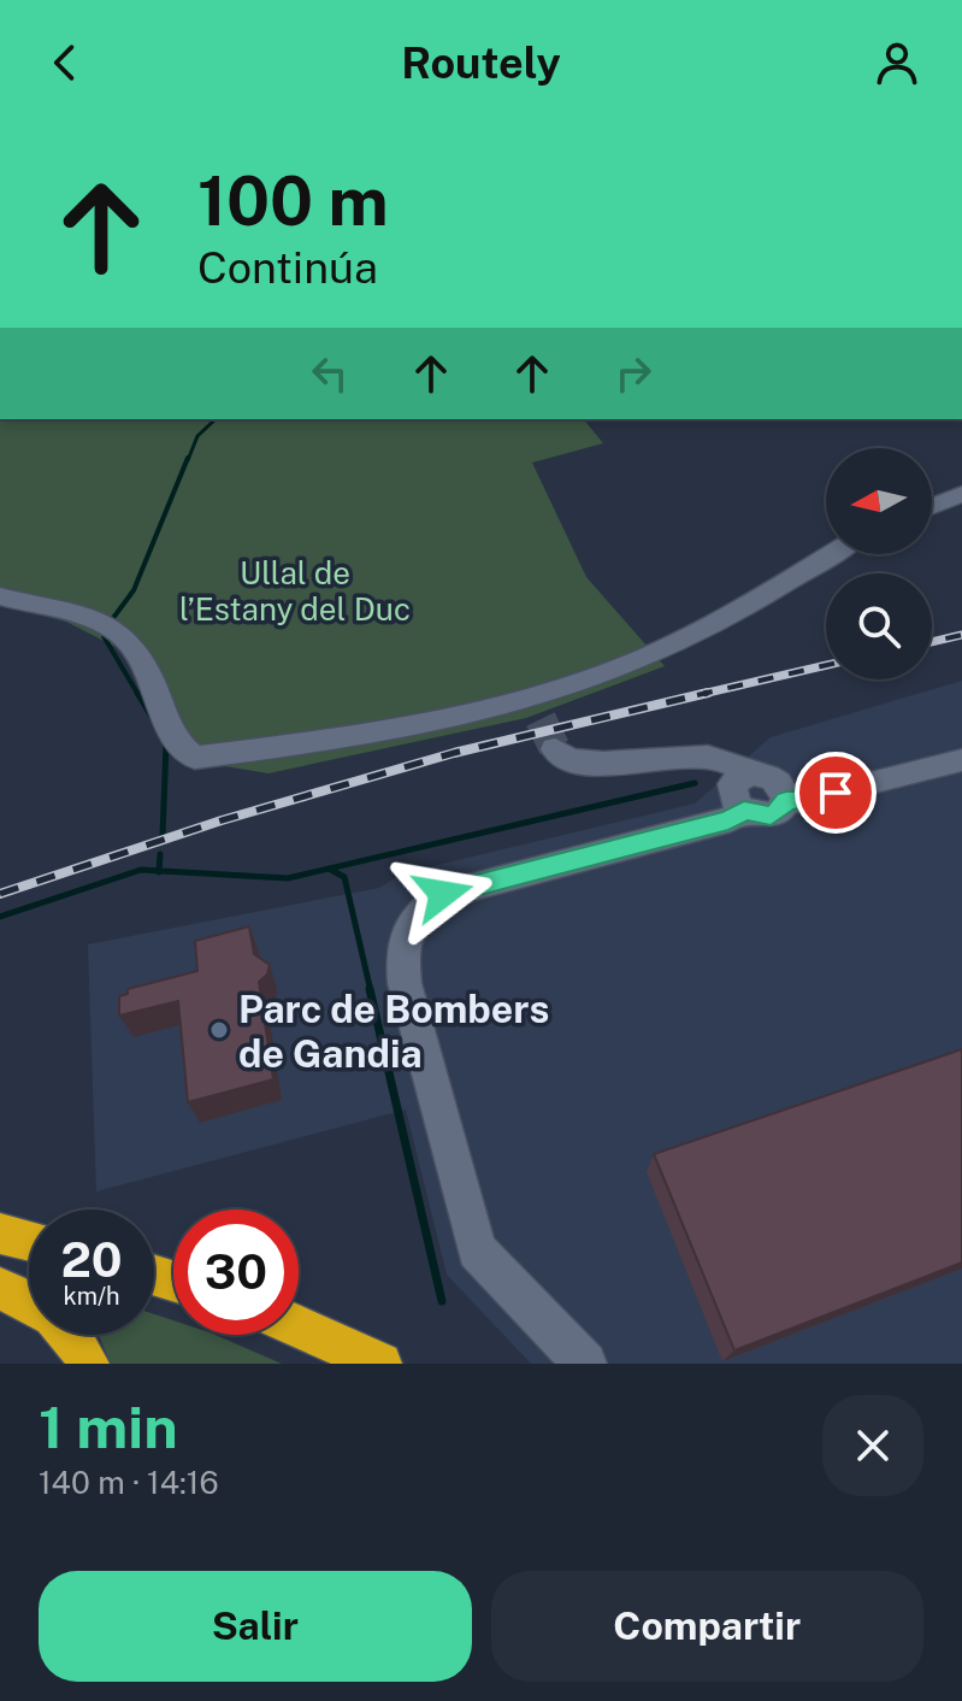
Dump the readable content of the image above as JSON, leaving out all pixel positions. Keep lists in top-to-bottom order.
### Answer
{
  "parks": ["Ullal de l’Estany del Duc"],
  "places": ["Parc de Bombers de Gandia"],
  "north": "left",
  "page": {
    "header": "Routely",
    "turn": ["100 m", "Continúa"],
    "speed": "20 km/h",
    "limit": "30",
    "heading": ["1 min", "140 m · 14:16"],
    "buttons": ["Salir", "Compartir"]
  }
}
